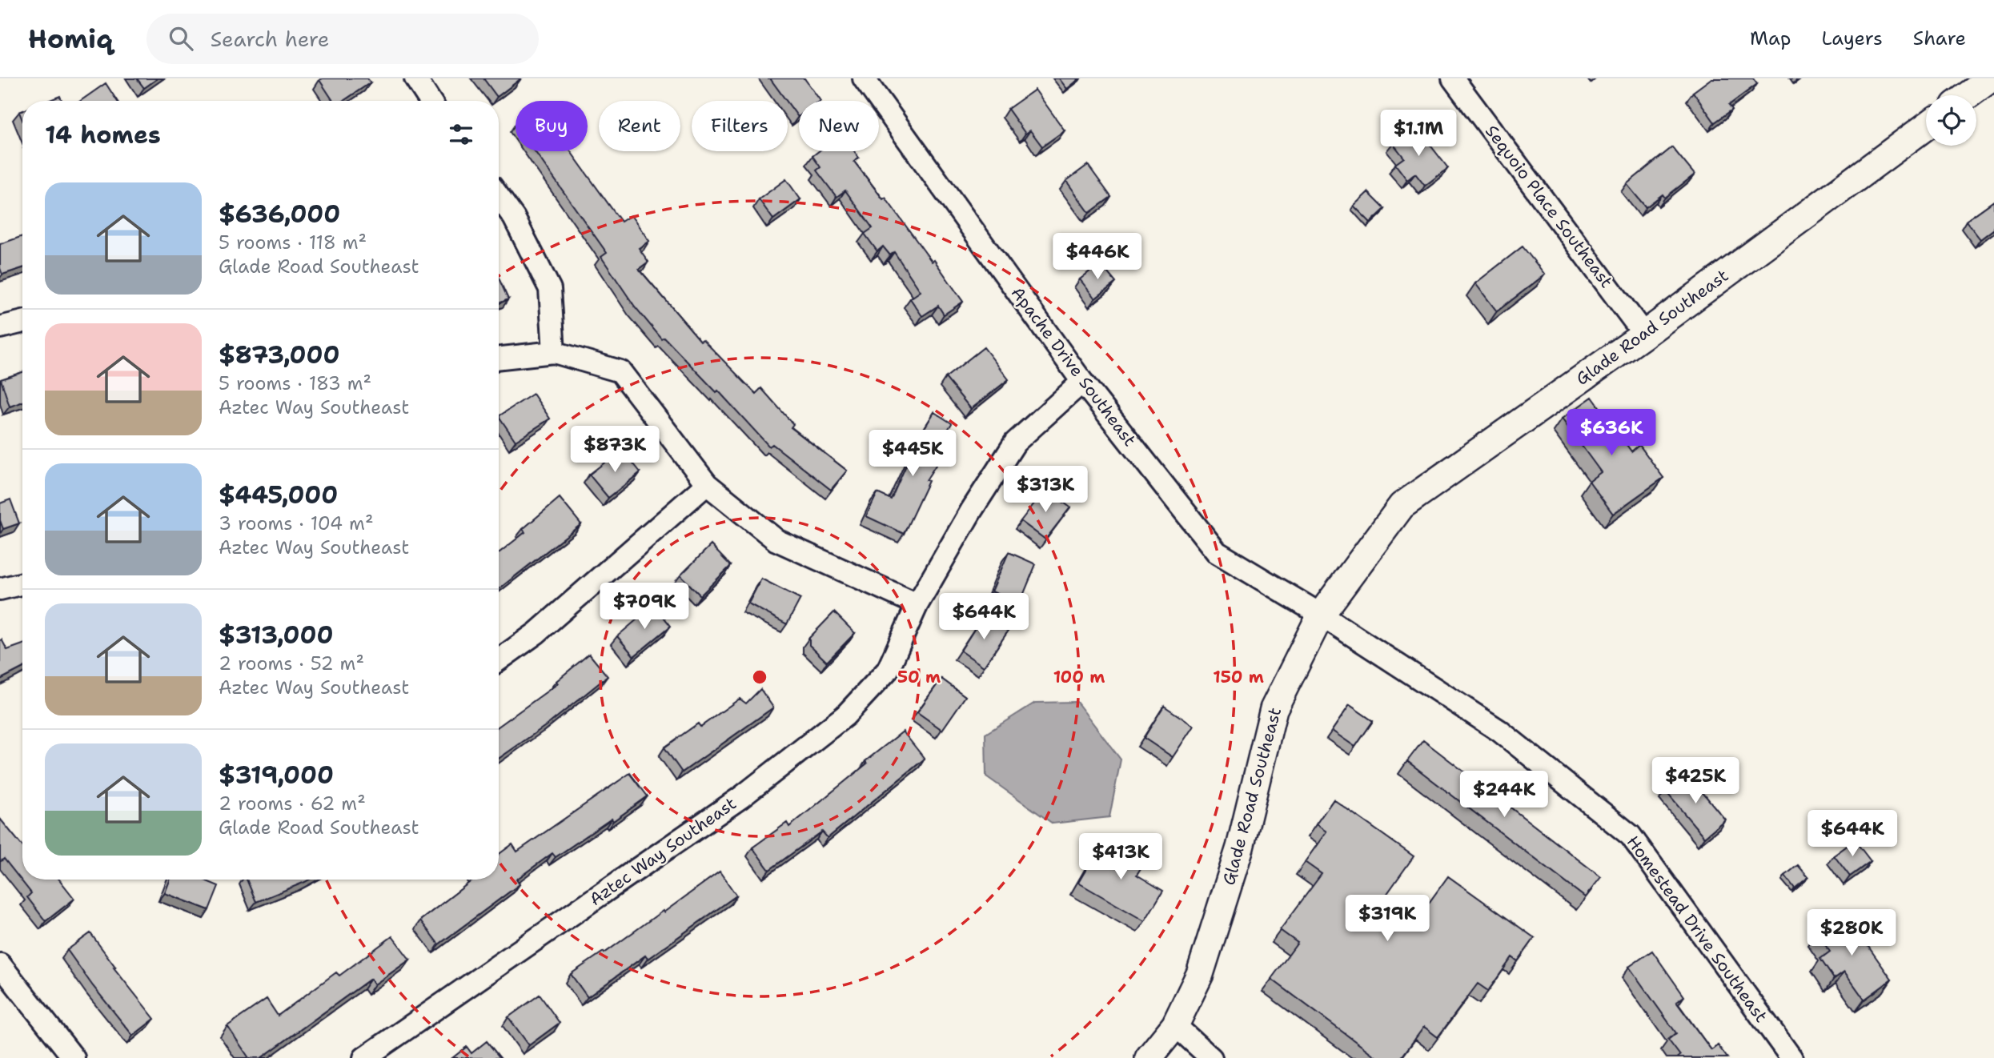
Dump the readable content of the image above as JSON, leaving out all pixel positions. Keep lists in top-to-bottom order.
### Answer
{
  "streets": {
    "street": [
      "Sequoio Place Southeast",
      "Glade Road Southeast",
      "Apache Drive Southeast",
      "Aztec Way Southeast",
      "Homestead Drive Southeast"
    ]
  },
  "crossings": [
    ["Sequoio Place Southeast", "Glade Road Southeast"],
    ["Glade Road Southeast", "Apache Drive Southeast"],
    ["Glade Road Southeast", "Homestead Drive Southeast"],
    ["Apache Drive Southeast", "Aztec Way Southeast"],
    ["Apache Drive Southeast", "Homestead Drive Southeast"]
  ],
  "page": {
    "header": "Homiq",
    "search": "Search here",
    "nav": ["Map", "Layers", "Share"],
    "chip": [
      "Buy",
      "Rent",
      "Filters",
      "New"
    ],
    "heading": "14 homes",
    "price": [
      "$1.1M",
      "$446K",
      "$636K",
      "$873K",
      "$445K",
      "$313K",
      "$709K",
      "$644K",
      "$425K",
      "$244K",
      "$644K",
      "$413K",
      "$319K",
      "$280K"
    ],
    "list": [
      {
        "name": "$636,000",
        "note": "5 rooms · 118 m² · Glade Road Southeast"
      },
      {
        "name": "$873,000",
        "note": "5 rooms · 183 m² · Aztec Way Southeast"
      },
      {
        "name": "$445,000",
        "note": "3 rooms · 104 m² · Aztec Way Southeast"
      },
      {
        "name": "$313,000",
        "note": "2 rooms · 52 m² · Aztec Way Southeast"
      },
      {
        "name": "$319,000",
        "note": "2 rooms · 62 m² · Glade Road Southeast"
      }
    ]
  },
  "rings": ["50 m", "100 m", "150 m"]
}
